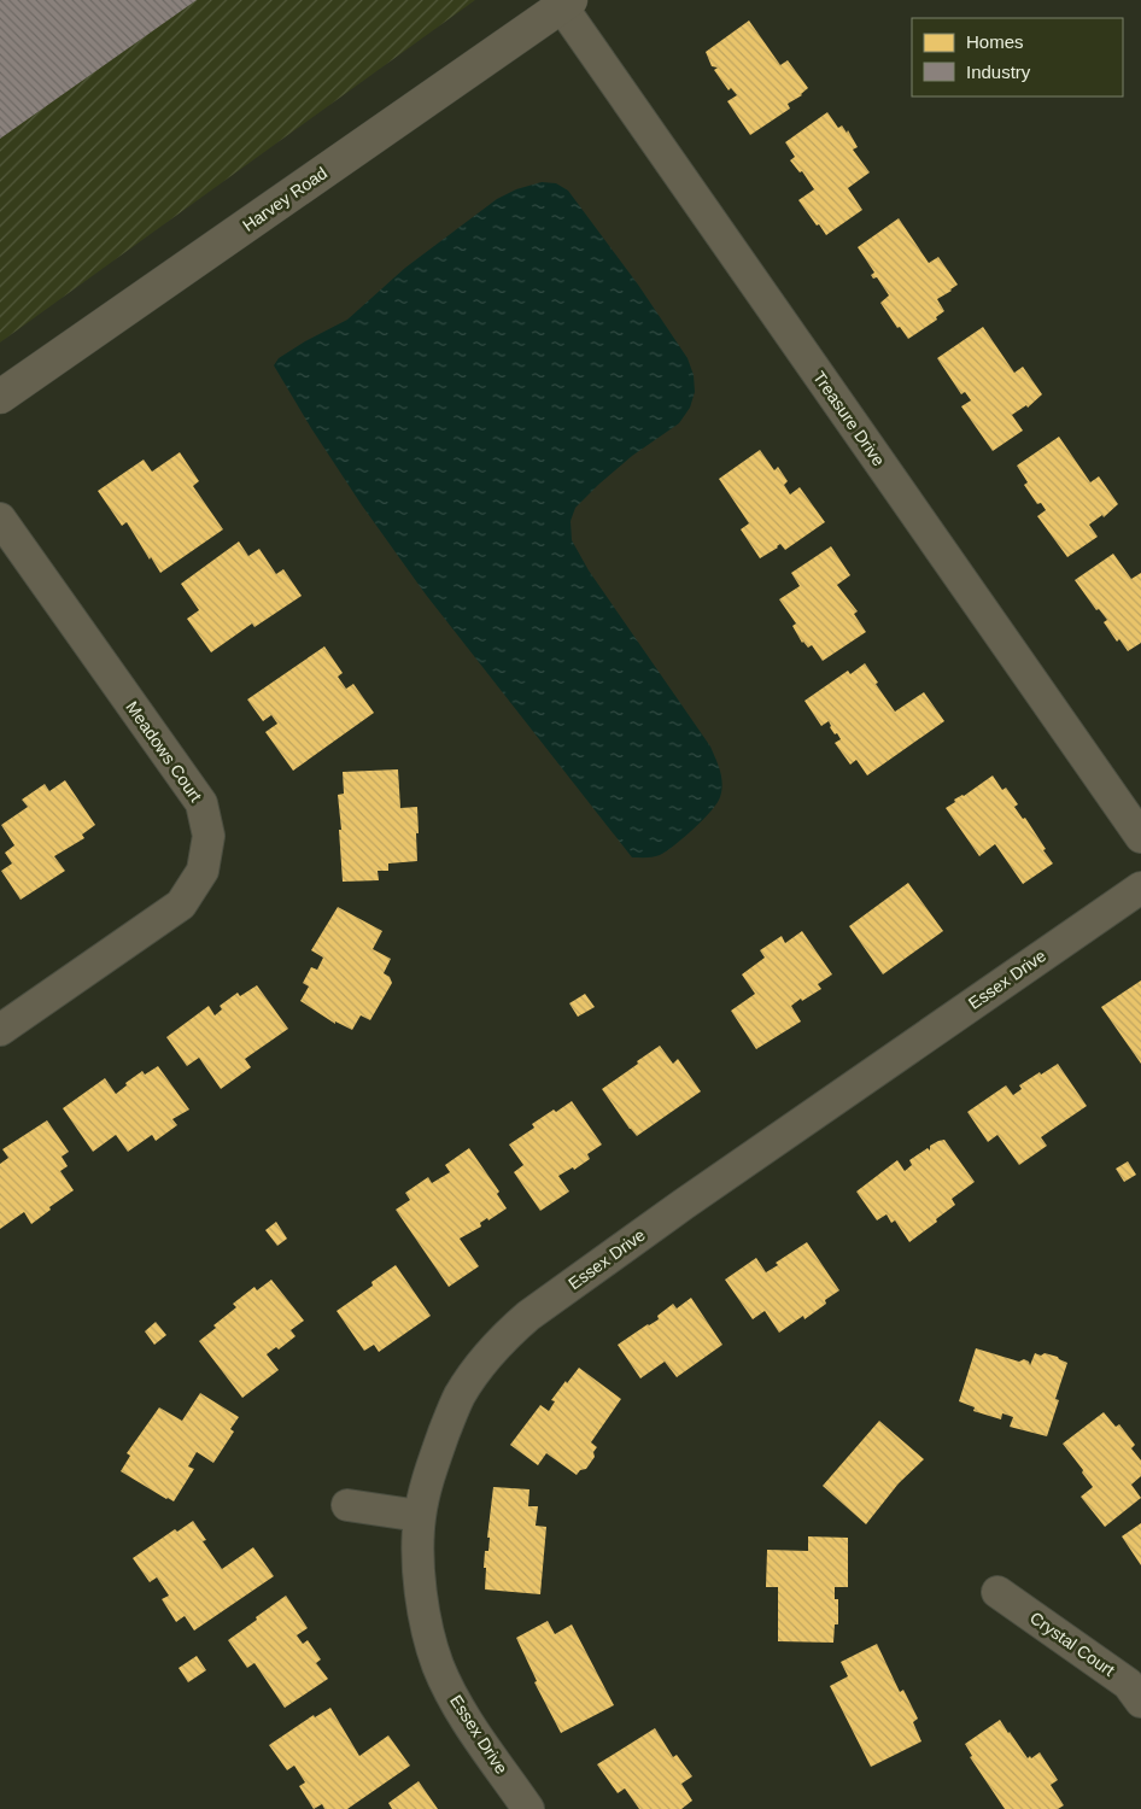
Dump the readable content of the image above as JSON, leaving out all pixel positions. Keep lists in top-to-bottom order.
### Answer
{
  "streets": {
    "street": [
      "Harvey Road",
      "Treasure Drive",
      "Meadows Court",
      "Essex Drive",
      "Crystal Court"
    ]
  },
  "crossings": [
    ["Harvey Road", "Treasure Drive"]
  ],
  "legend": ["Homes", "Industry"]
}
